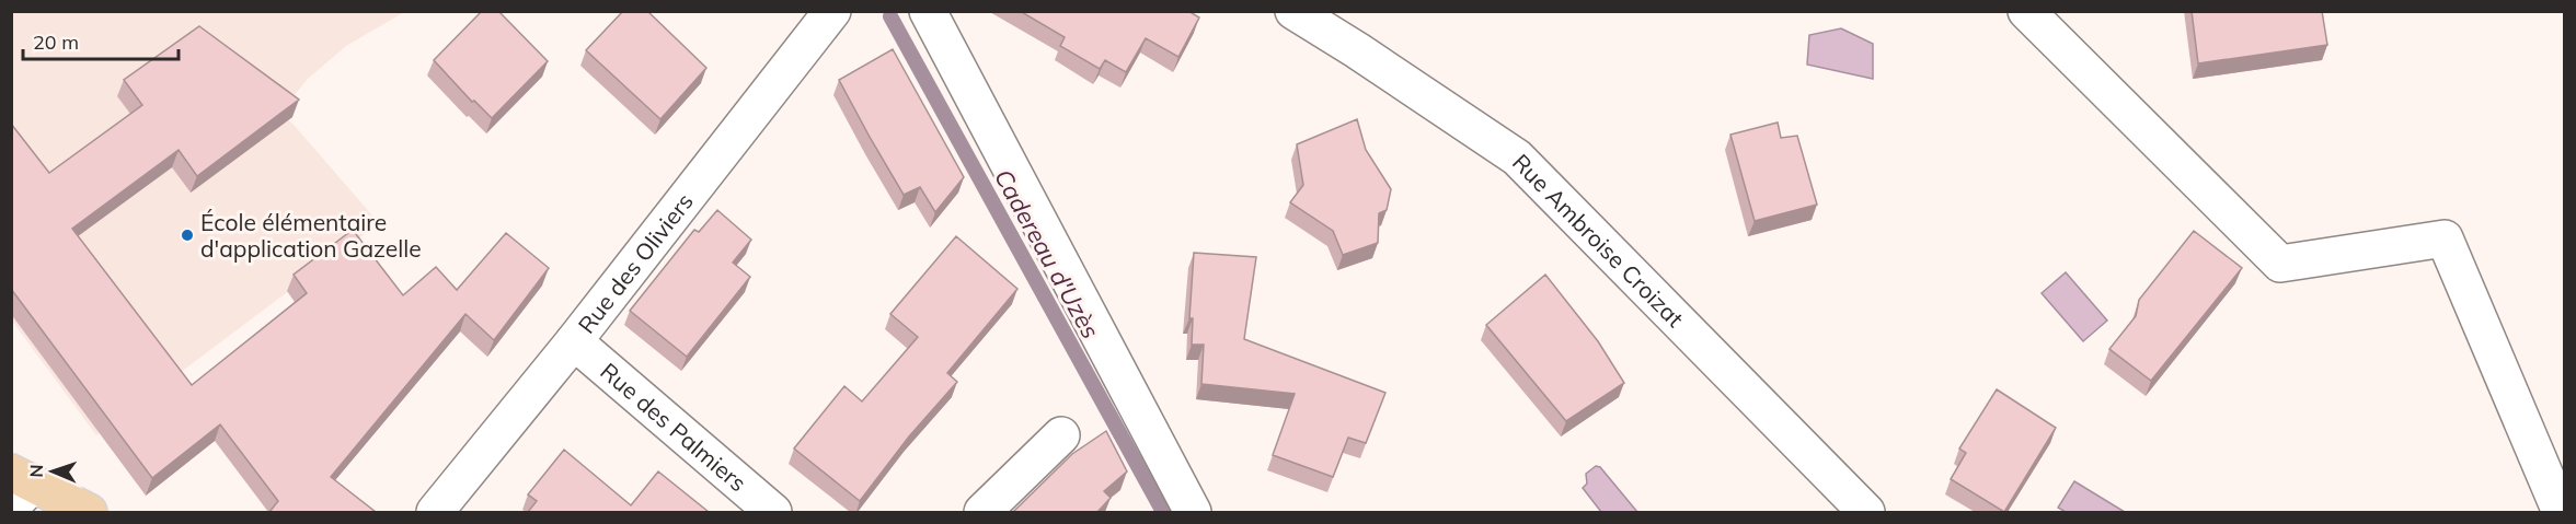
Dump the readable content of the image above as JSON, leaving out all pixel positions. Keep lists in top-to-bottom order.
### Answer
{
  "streets": {
    "street": ["Rue Ambroise Croizat", "Rue des Oliviers", "Rue des Palmiers"]
  },
  "crossings": [
    ["Rue des Oliviers", "Rue des Palmiers"]
  ],
  "water": ["Cadereau d'Uzès"],
  "places": ["École élémentaire d'application Gazelle"],
  "scale_bar": "20 m",
  "north": "left"
}
